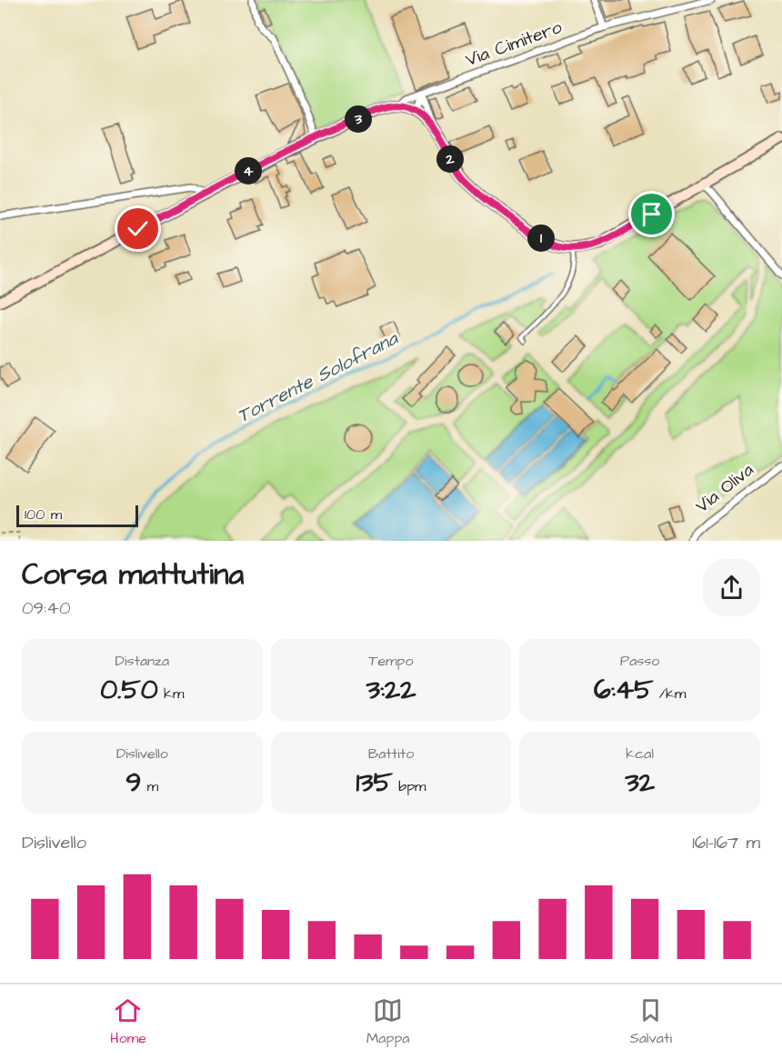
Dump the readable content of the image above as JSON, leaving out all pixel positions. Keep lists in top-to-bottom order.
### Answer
{
  "streets": {
    "street": ["Via Cimitero", "Via Oliva"]
  },
  "water": ["Torrente Solofrana"],
  "scale_bar": "100 m",
  "page": {
    "pins": [
      "3",
      "2",
      "4",
      "1"
    ],
    "scale": "100 m",
    "heading": ["Corsa mattutina", "09:40"],
    "stats": [
      ["Distanza", "0.50 km"],
      ["Tempo", "3:22"],
      ["Passo", "6:45 /km"],
      ["Dislivello", "9 m"],
      ["Battito", "135 bpm"],
      ["kcal", "32"]
    ],
    "chart": ["Dislivello", "161–167 m"],
    "tabs": ["Home", "Mappa", "Salvati"]
  }
}
